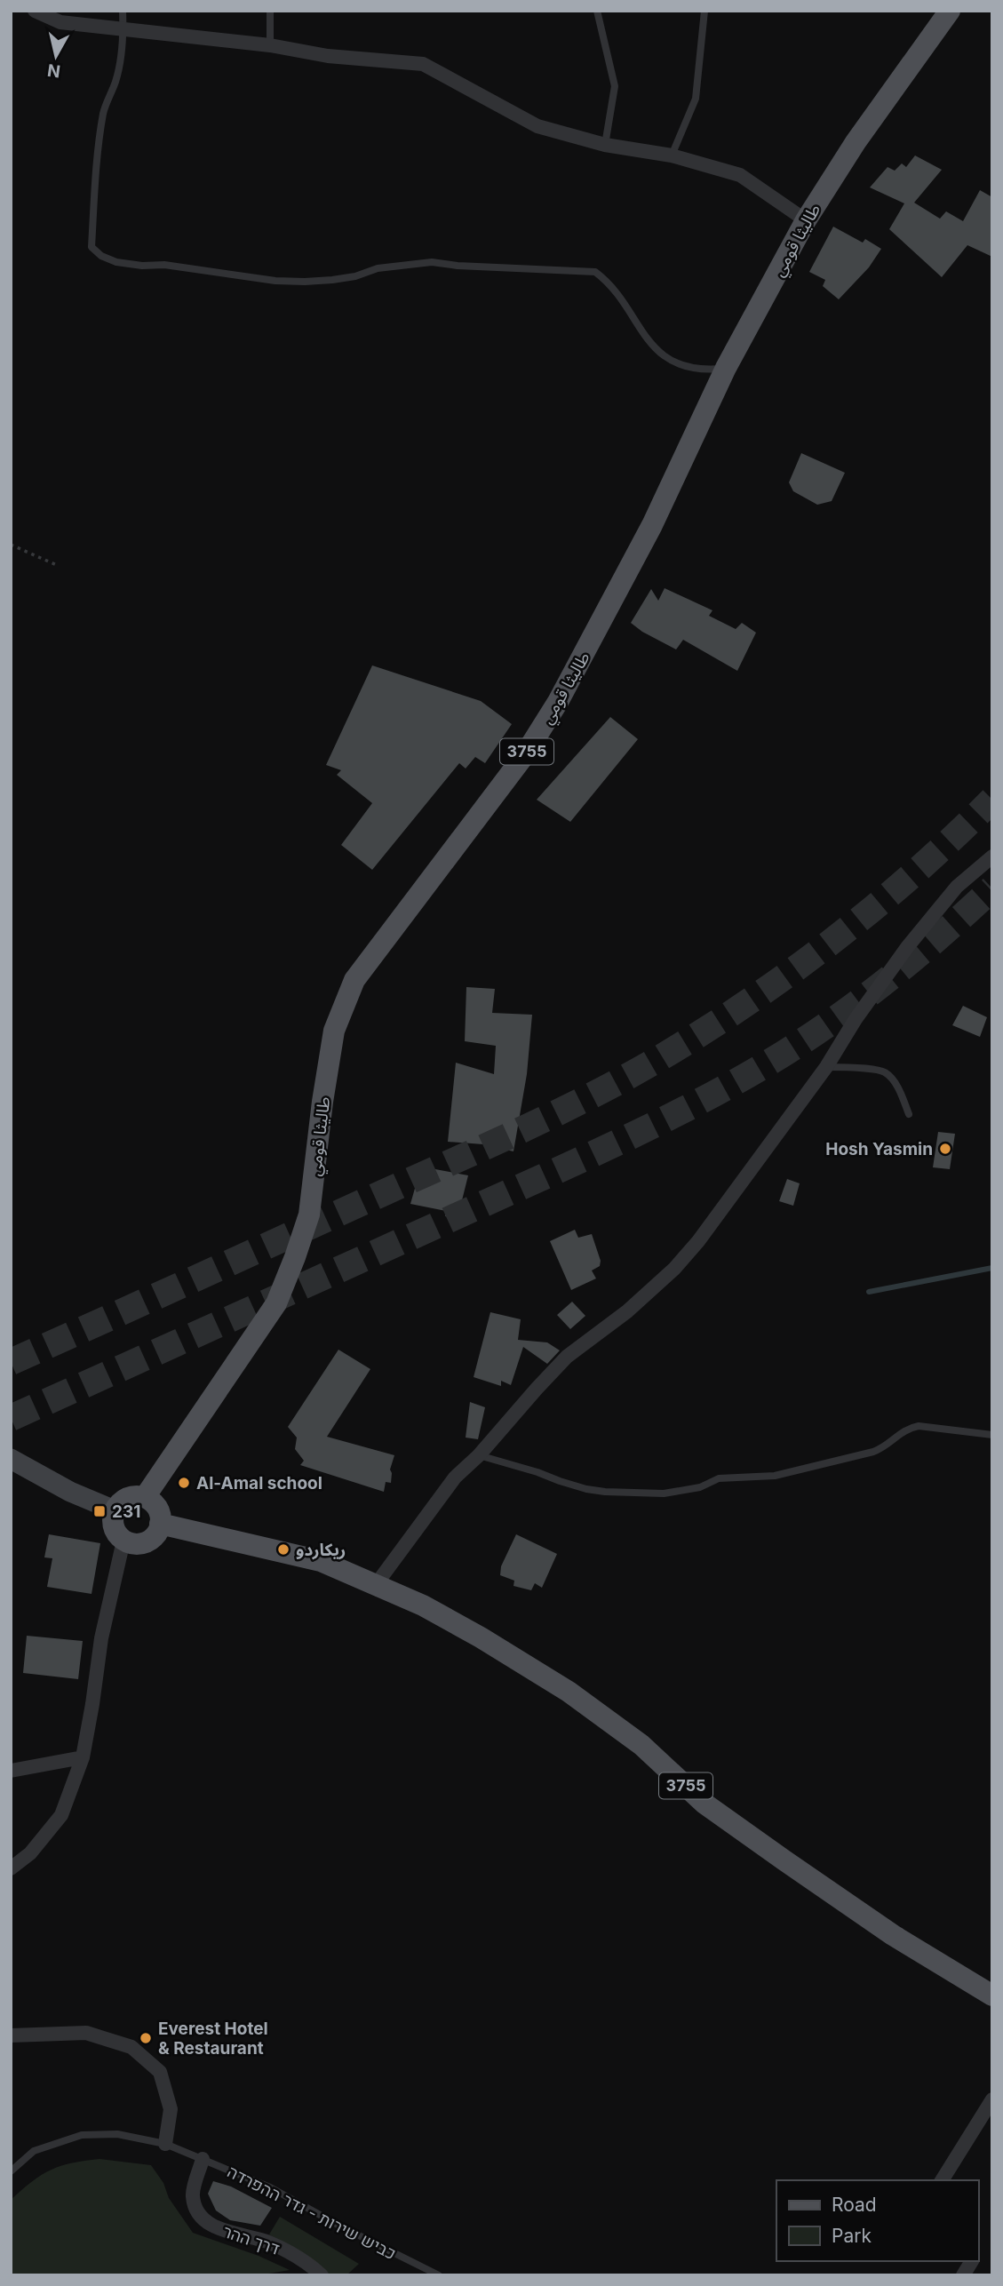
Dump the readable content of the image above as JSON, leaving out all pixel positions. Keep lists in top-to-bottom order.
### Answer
{
  "streets": {
    "main road": ["طاليثا قومي", "3755"],
    "street": ["דרך ההר"],
    "lane": ["כביש שירות - גדר ההפרדה"]
  },
  "crossings": [
    ["طاليثا قومي", "3755"],
    ["כביש שירות - גדר ההפרדה", "דרך ההר"]
  ],
  "places": {
    "other": [
      "Hosh Yasmin",
      "Al-Amal school",
      "ريكاردو",
      "Everest Hotel & Restaurant"
    ],
    "transit": ["231"]
  },
  "legend": ["Road", "Park"],
  "north": "bottom"
}
